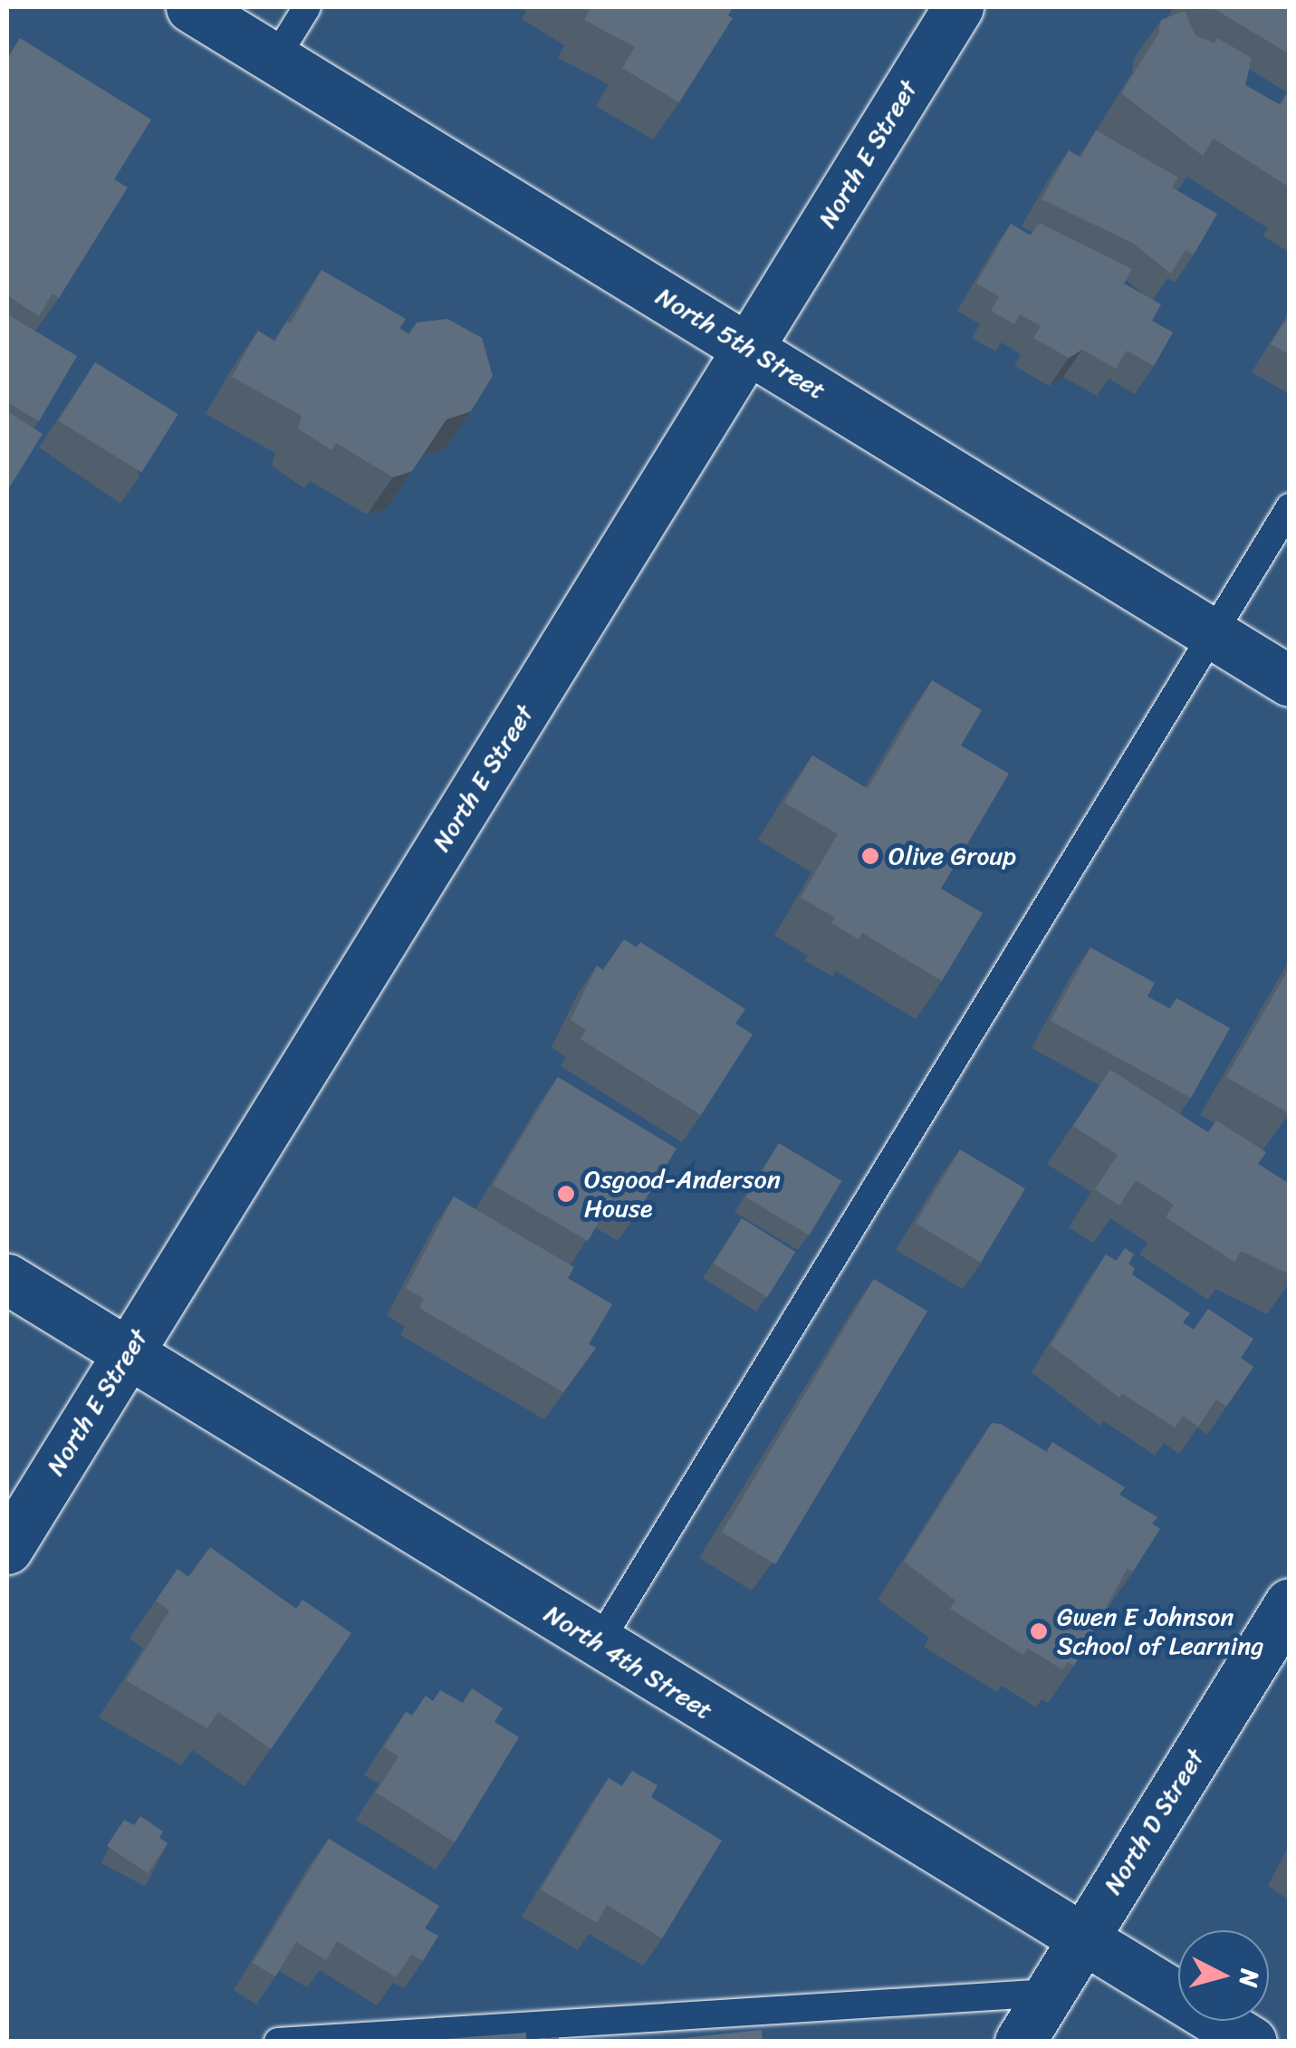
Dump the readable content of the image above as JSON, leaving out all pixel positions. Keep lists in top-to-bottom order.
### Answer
{
  "streets": {
    "street": [
      "North E Street",
      "North 5th Street",
      "North 4th Street",
      "North D Street"
    ]
  },
  "crossings": [
    ["North E Street", "North 5th Street"],
    ["North E Street", "North 4th Street"],
    ["North 4th Street", "North D Street"]
  ],
  "places": ["Olive Group", "Osgood-Anderson House", "Gwen E Johnson School of Learning"],
  "north": "right"
}
